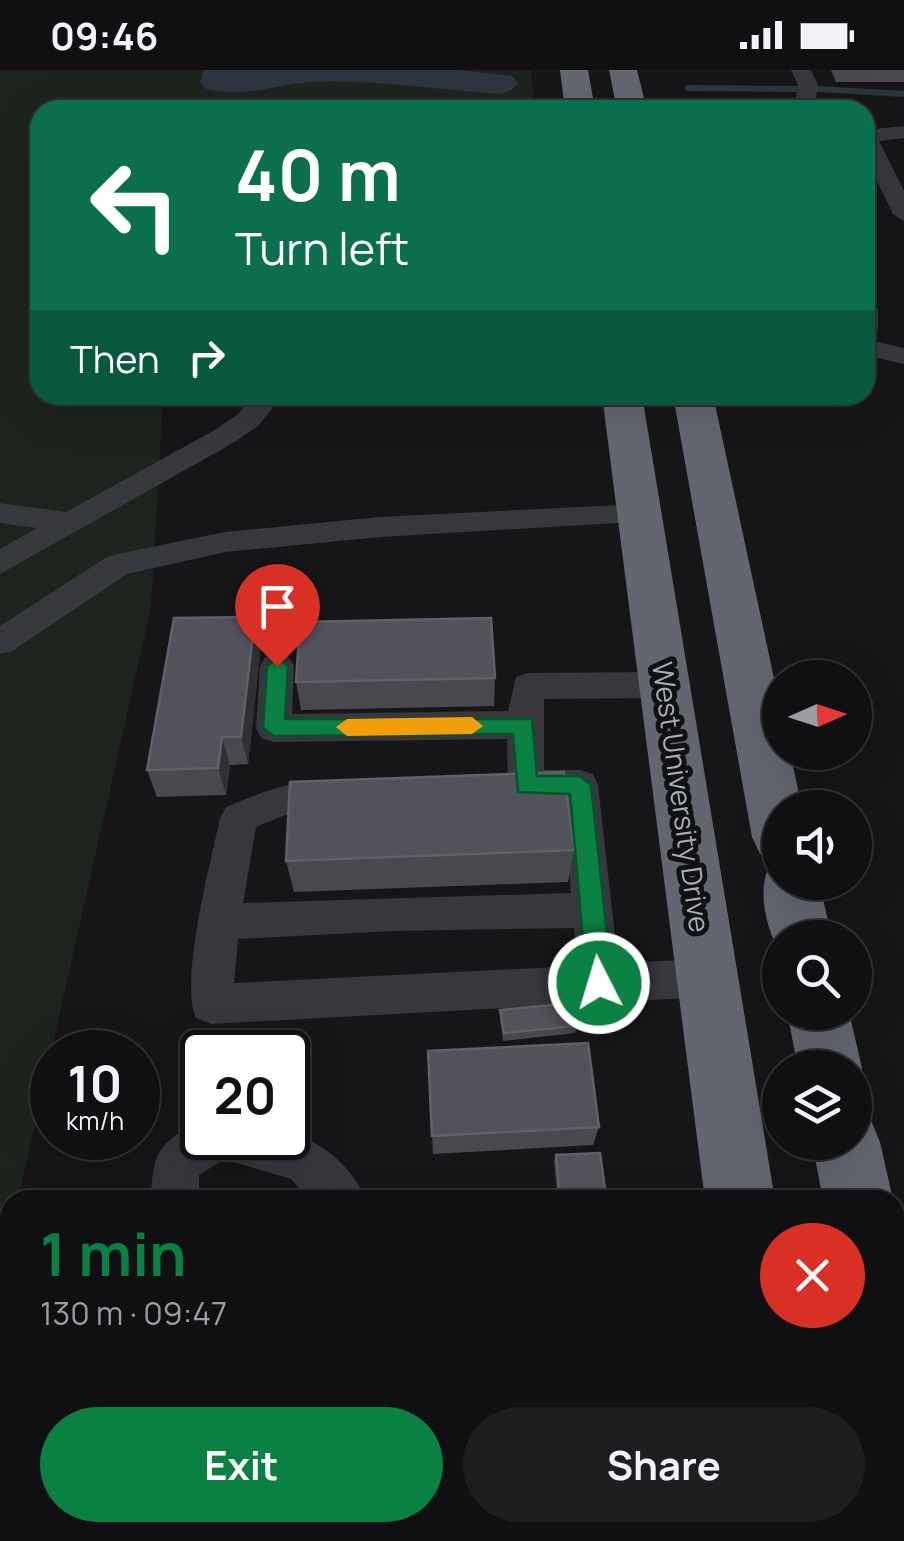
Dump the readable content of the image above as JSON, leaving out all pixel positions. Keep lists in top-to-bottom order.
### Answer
{
  "streets": {
    "highway": ["West University Drive"]
  },
  "north": "right",
  "page": {
    "status": "09:46",
    "turn": ["40 m", "Turn left"],
    "then": "Then",
    "speed": "10 km/h",
    "limit": "20",
    "heading": ["1 min", "130 m · 09:47"],
    "buttons": ["Exit", "Share"]
  }
}
